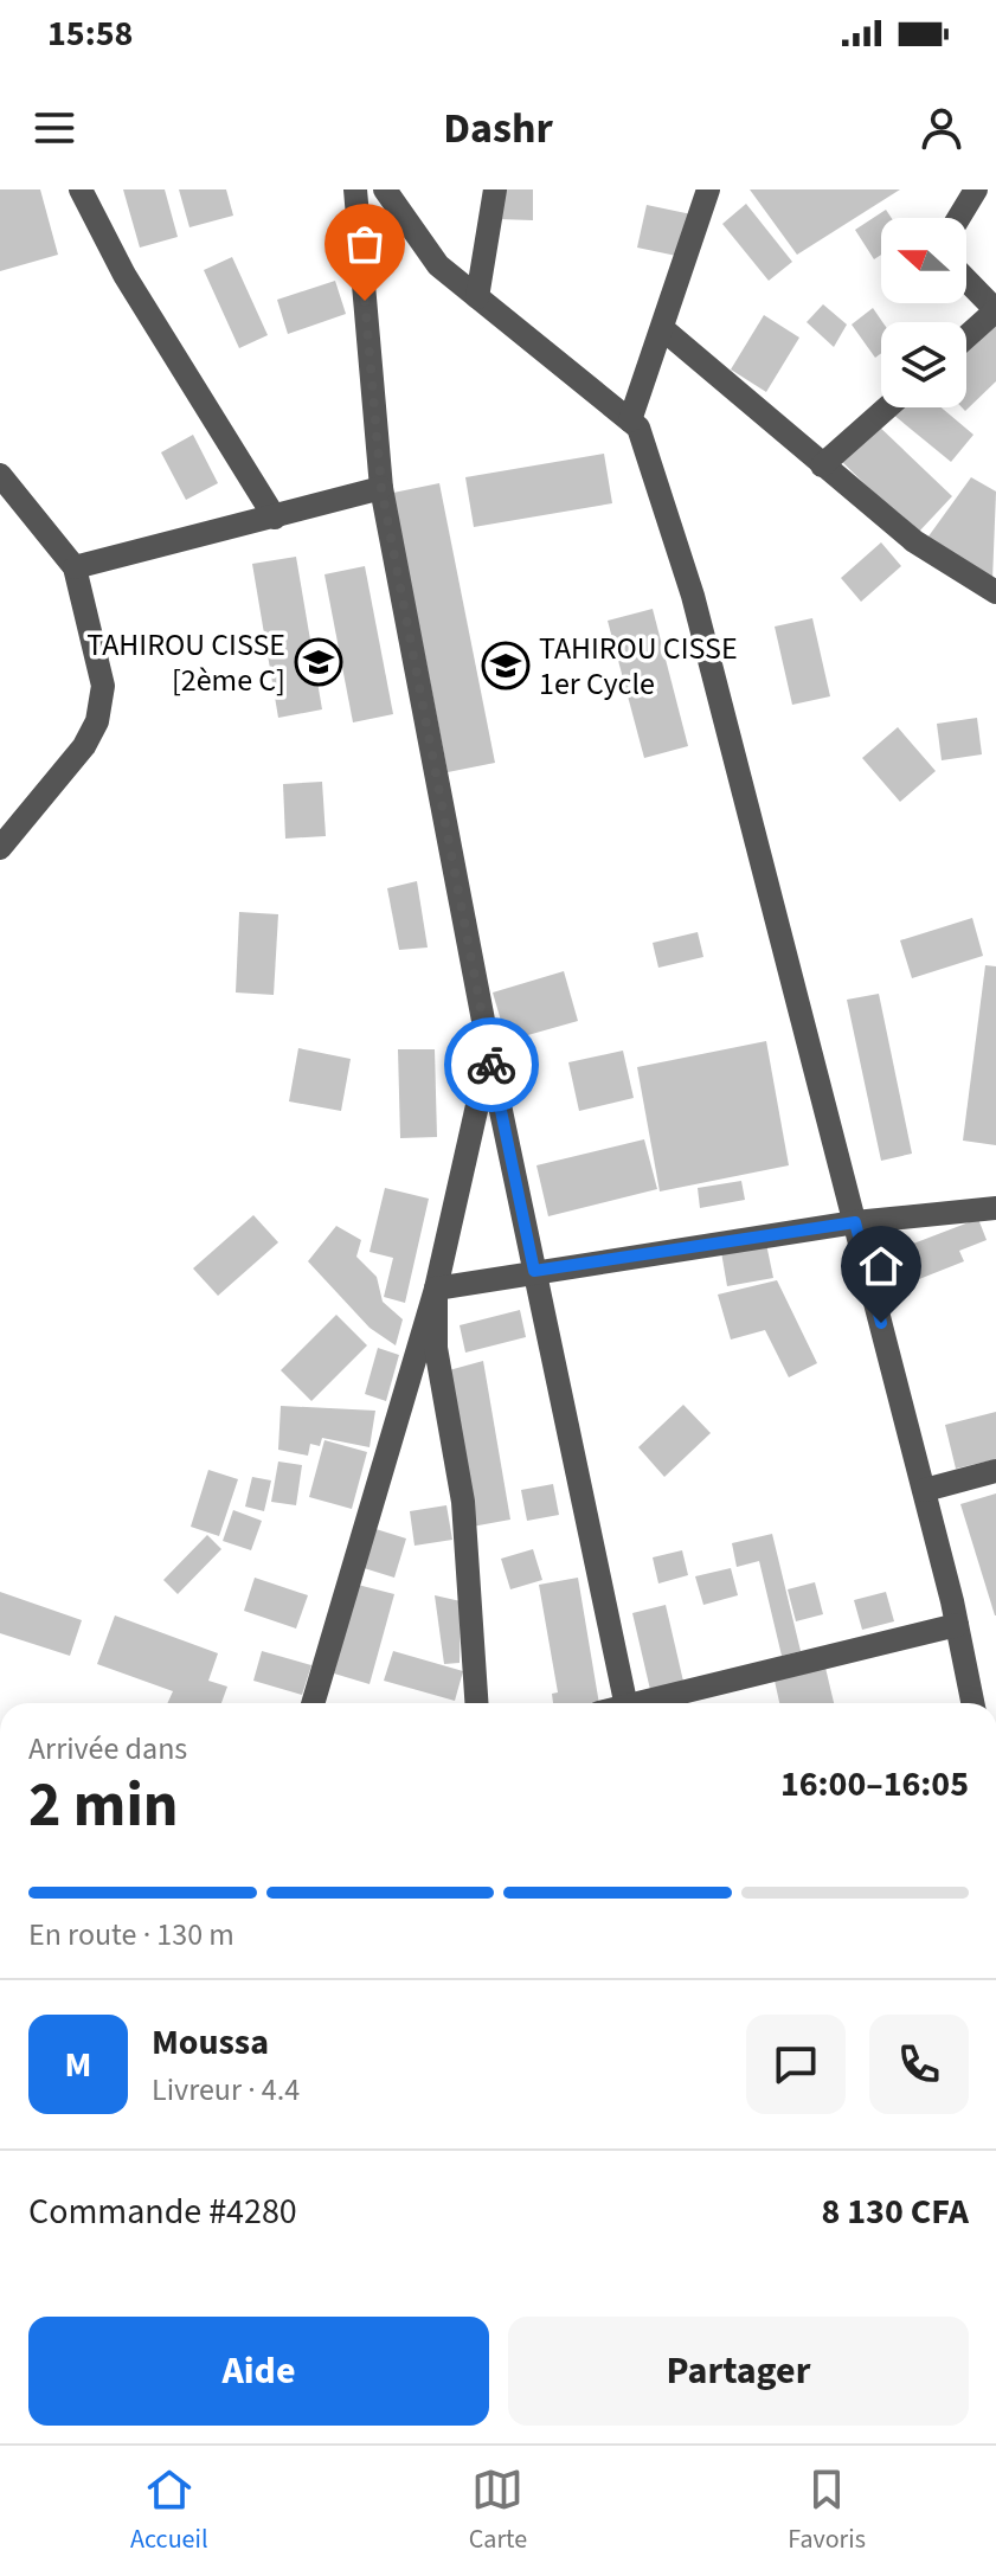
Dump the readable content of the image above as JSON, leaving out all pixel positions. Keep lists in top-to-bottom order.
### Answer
{
  "places": {
    "school or university": ["TAHIROU CISSE [2ème C]", "TAHIROU CISSE 1er Cycle"]
  },
  "north": "left",
  "page": {
    "status": "15:58",
    "header": "Dashr",
    "heading": ["2 min", "Arrivée dans", "16:00–16:05"],
    "panel": [
      "Moussa",
      "Livreur · 4.4",
      "Commande #4280",
      "8 130 CFA"
    ],
    "bar": "En route · 130 m",
    "round": "M",
    "buttons": ["Aide", "Partager"],
    "tabs": ["Accueil", "Carte", "Favoris"]
  }
}
